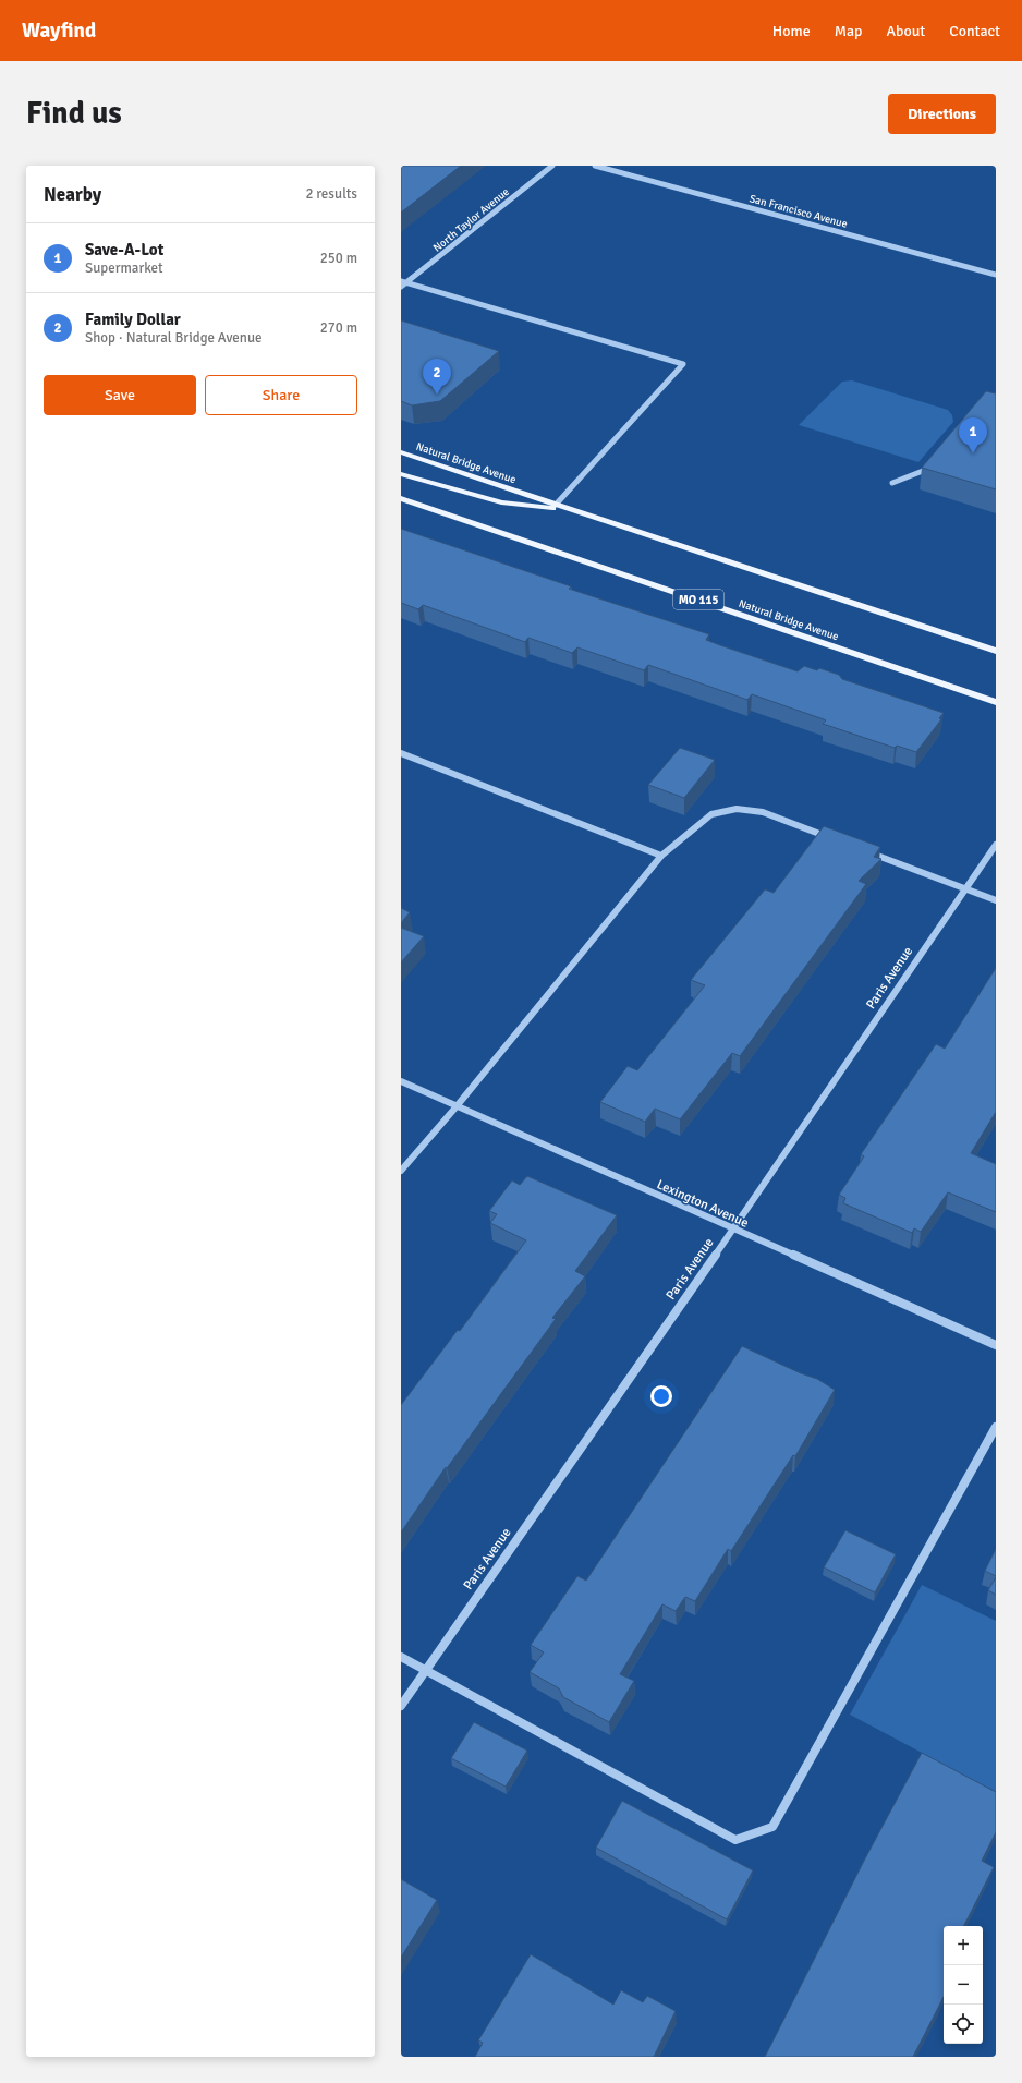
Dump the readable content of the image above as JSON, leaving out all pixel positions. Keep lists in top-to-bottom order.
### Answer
{
  "streets": {
    "main road": ["Natural Bridge Avenue", "MO 115"],
    "street": [
      "San Francisco Avenue",
      "North Taylor Avenue",
      "Paris Avenue",
      "Lexington Avenue"
    ]
  },
  "crossings": [
    ["Paris Avenue", "Lexington Avenue"]
  ],
  "page": {
    "header": "Wayfind",
    "nav": [
      "Home",
      "Map",
      "About",
      "Contact"
    ],
    "buttons": [
      "Directions",
      ["Save", "Share"]
    ],
    "title": "Find us",
    "heading": ["Nearby", "2 results"],
    "list": [
      {
        "mark": "1",
        "name": "Save-A-Lot",
        "note": "Supermarket",
        "value": "250 m"
      },
      {
        "mark": "2",
        "name": "Family Dollar",
        "note": "Shop · Natural Bridge Avenue",
        "value": "270 m"
      }
    ],
    "pins": ["2", "1"],
    "map_buttons": ["+", "−"]
  }
}
